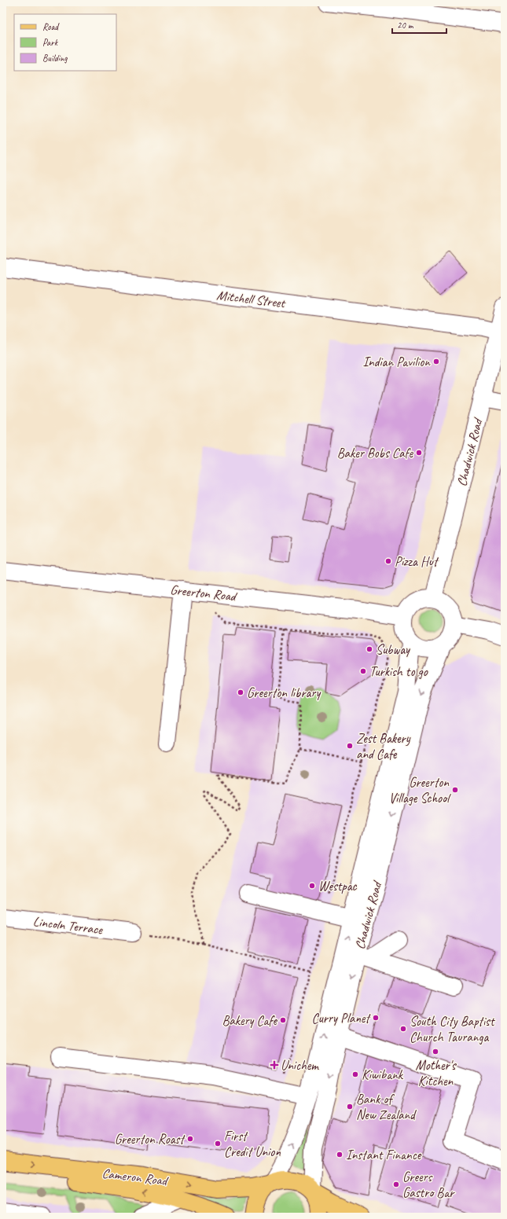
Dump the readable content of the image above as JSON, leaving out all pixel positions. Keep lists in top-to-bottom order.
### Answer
{
  "streets": {
    "main road": ["Cameron Road"],
    "street": [
      "Mitchell Street",
      "Chadwick Road",
      "Greerton Road",
      "Lincoln Terrace"
    ]
  },
  "crossings": [
    ["Mitchell Street", "Chadwick Road"],
    ["Chadwick Road", "Greerton Road"],
    ["Chadwick Road", "Cameron Road"]
  ],
  "places": {
    "other": [
      "Indian Pavilion",
      "Baker Bobs Cafe",
      "Pizza Hut",
      "Subway",
      "Turkish to go",
      "Greerton library",
      "Zest Bakery and Cafe",
      "Greerton Village School",
      "Westpac",
      "Curry Planet",
      "Bakery Cafe",
      "South City Baptist Church Tauranga",
      "Mother's Kitchen",
      "Kiwibank",
      "Bank of New Zealand",
      "Greerton Roast",
      "First Credit Union",
      "Instant Finance",
      "Greers Gastro Bar"
    ],
    "health": ["Unichem"]
  },
  "legend": ["Road", "Park", "Building"],
  "scale_bar": "20 m"
}
